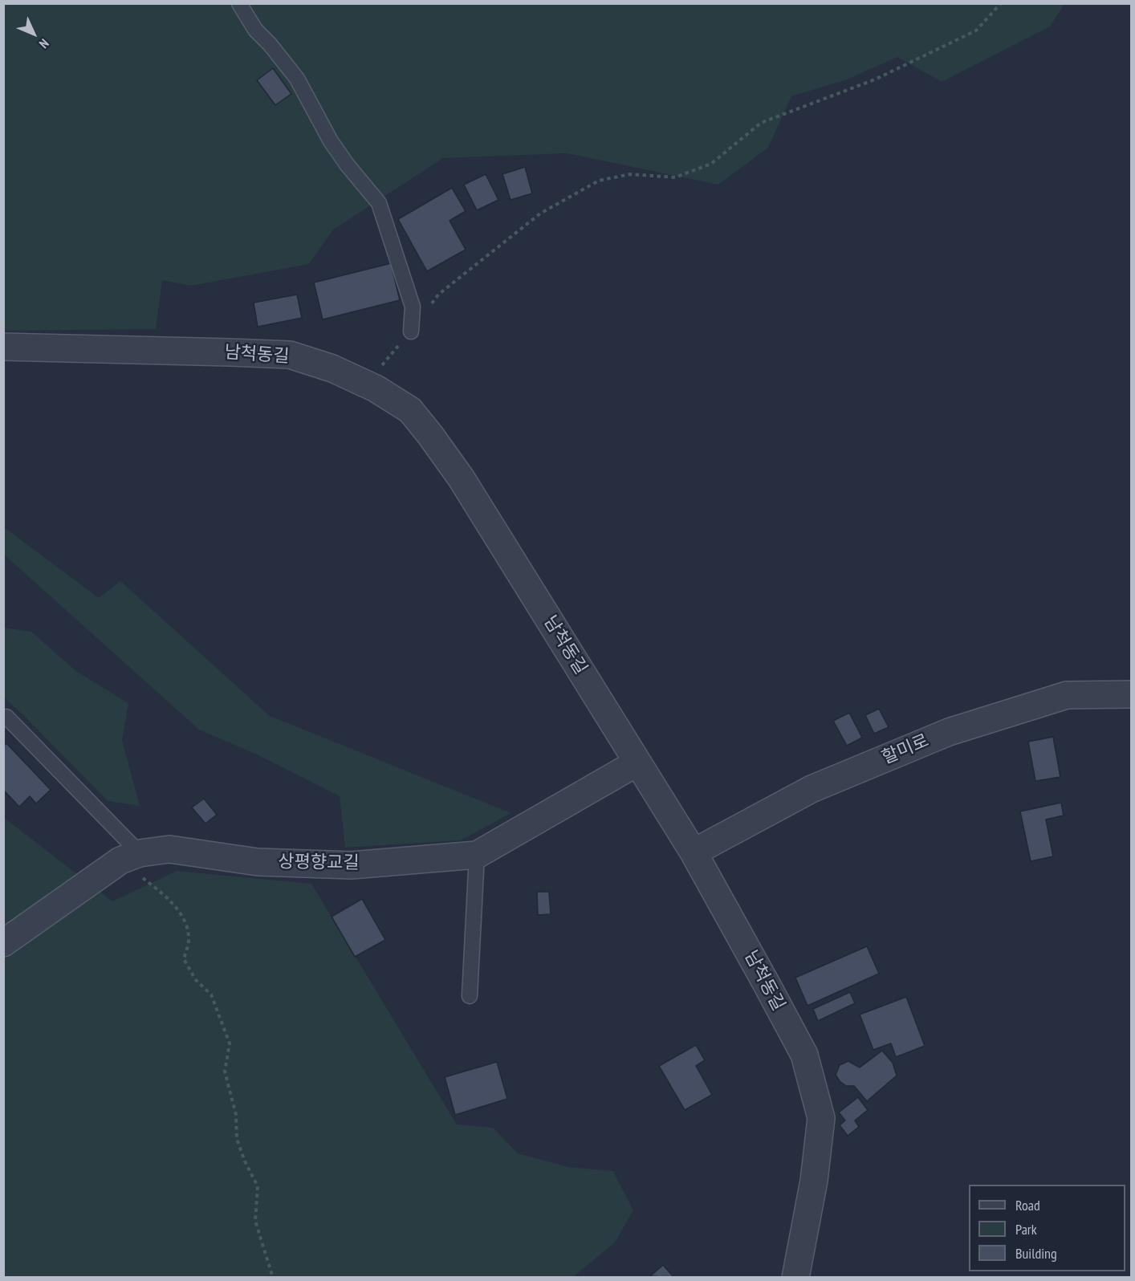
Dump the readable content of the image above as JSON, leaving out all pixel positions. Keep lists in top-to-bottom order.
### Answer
{
  "streets": {
    "street": ["남척동길", "할미로", "상평향교길"]
  },
  "crossings": [
    ["남척동길", "할미로"],
    ["남척동길", "상평향교길"]
  ],
  "legend": ["Road", "Park", "Building"],
  "north": "bottom right"
}
